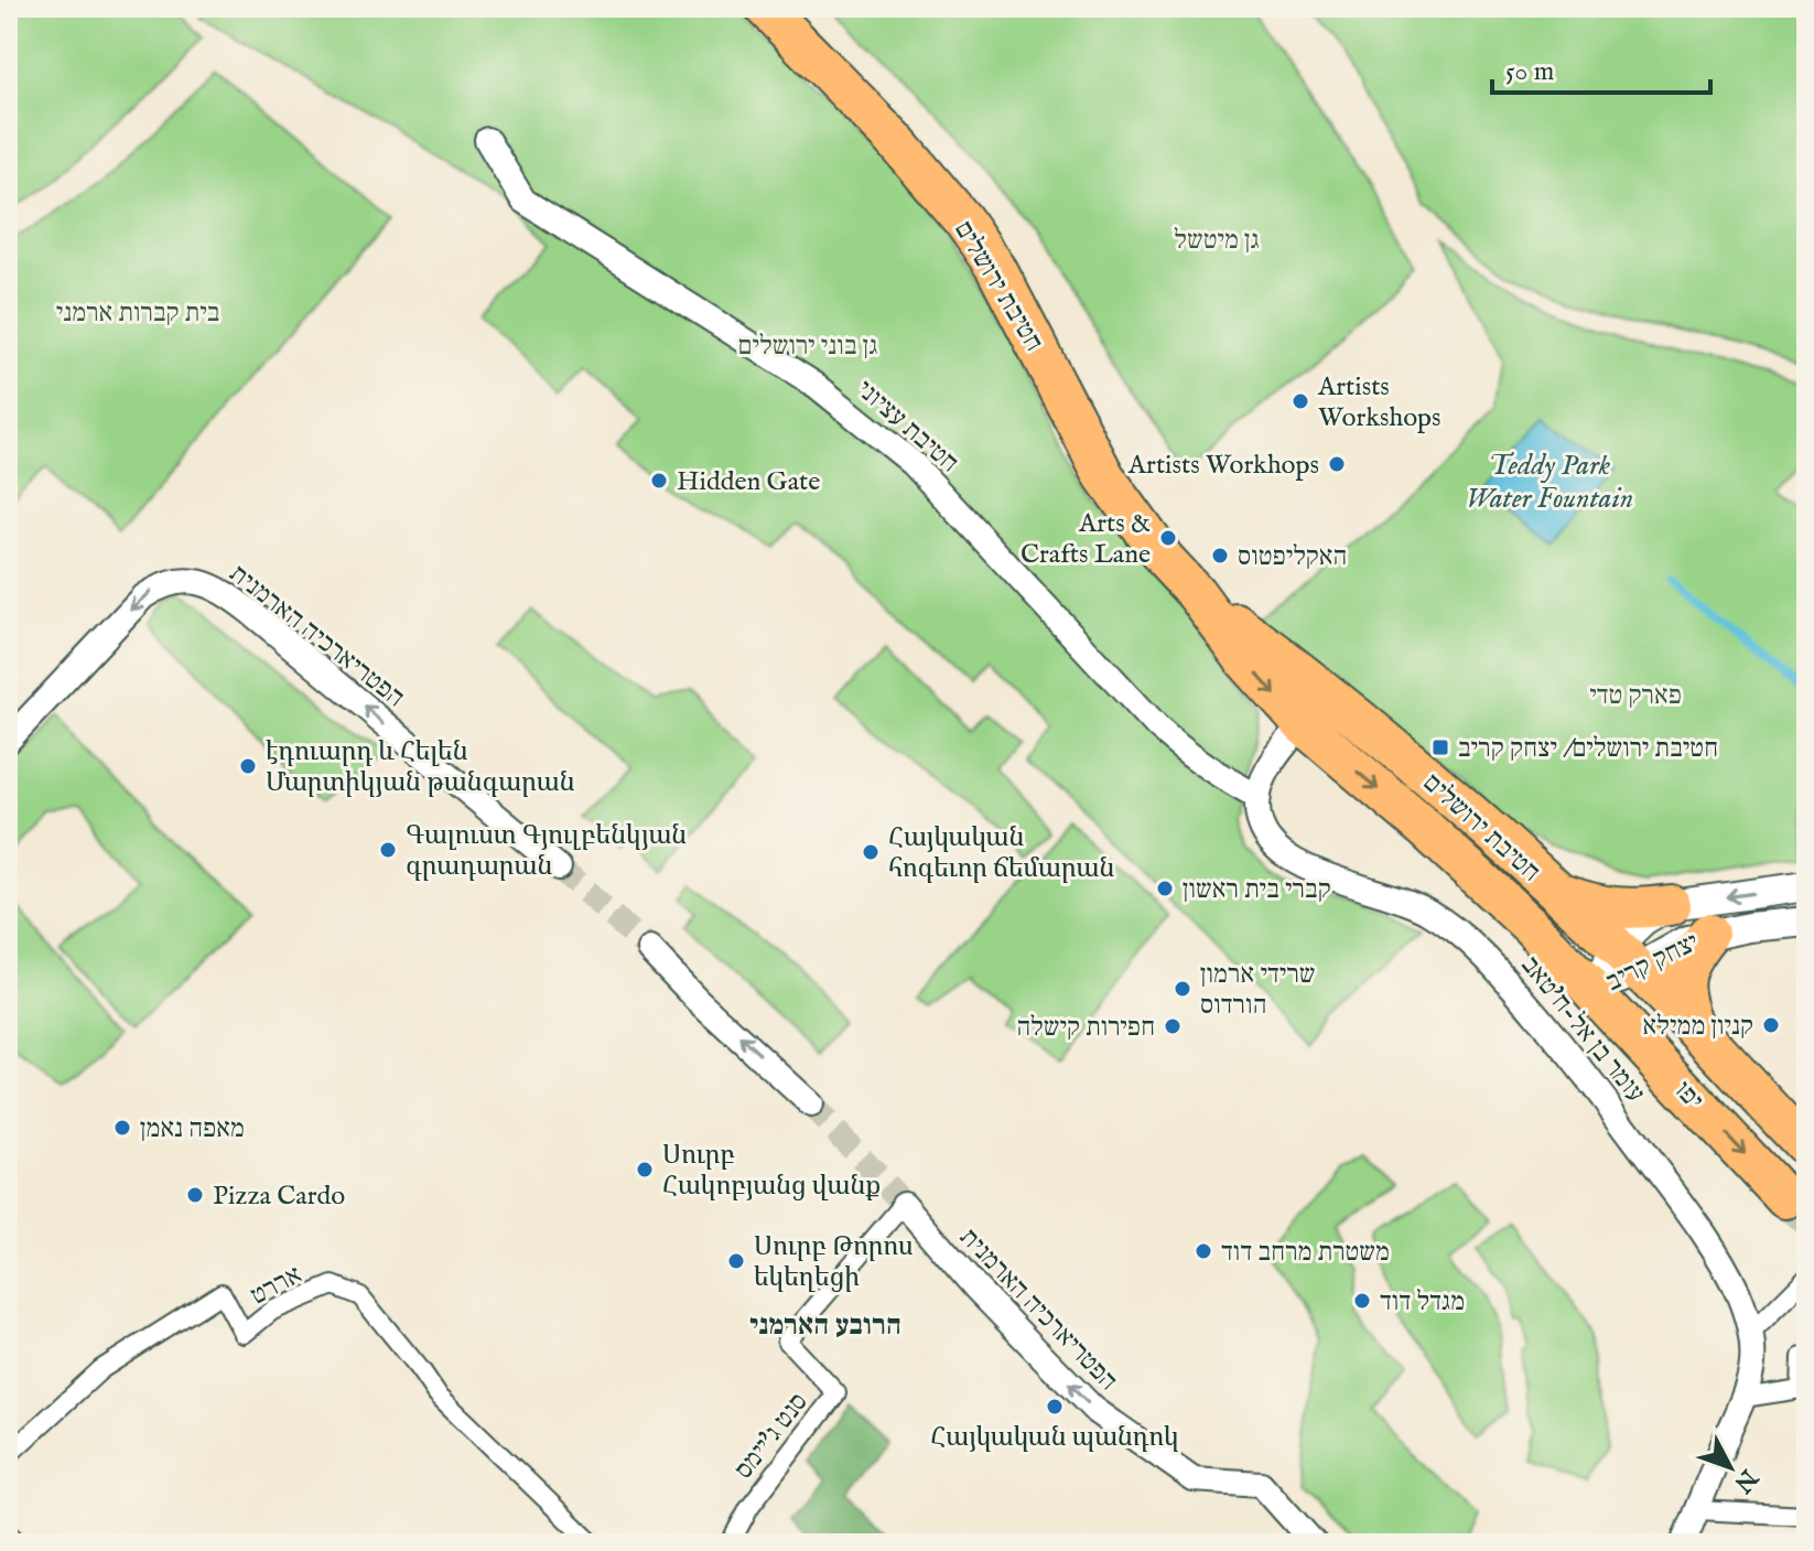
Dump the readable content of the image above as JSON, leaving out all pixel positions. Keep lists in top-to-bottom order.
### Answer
{
  "streets": {
    "highway": ["חטיבת ירושלים", "יפו"],
    "street": [
      "חטיבת עציוני",
      "הפטריארכיה הארמנית",
      "יצחק קריב",
      "עומר בן אל-ח'טאב",
      "אררט",
      "סנט ג'יימס"
    ]
  },
  "crossings": [
    ["חטיבת ירושלים", "יצחק קריב"],
    ["חטיבת ירושלים", "יפו"],
    ["חטיבת עציוני", "עומר בן אל-ח'טאב"],
    ["הפטריארכיה הארמנית", "סנט ג'יימס"],
    ["יצחק קריב", "יפו"]
  ],
  "one_way": ["הפטריארכיה הארמנית"],
  "districts": ["הרובע הארמני"],
  "water": ["Teddy Park Water Fountain"],
  "parks": [
    "גן מיטשל",
    "בית קברות ארמני",
    "גן בוני ירושלים",
    "פארק טדי"
  ],
  "places": {
    "other": [
      "Artists Workshops",
      "Artists Workhops",
      "Hidden Gate",
      "Arts & Crafts Lane",
      "האקליפטוס",
      "էդուարդ և Հելեն Մարտիկյան թանգարան",
      "Գալուստ Գյուլբենկյան գրադարան",
      "Հայկական հոգեւոր ճեմարան",
      "קברי בית ראשון",
      "שרידי ארמון הורדוס",
      "קניון ממילא",
      "חפירות קישלה",
      "מאפה נאמן",
      "Սուրբ Հակոբյանց վանք",
      "Pizza Cardo",
      "משטרת מרחב דוד",
      "Սուրբ Թորոս եկեղեցի",
      "מגדל דוד",
      "Հայկական պանդոկ"
    ],
    "transit": ["חטיבת ירושלים/ יצחק קריב"]
  },
  "scale_bar": "50 m",
  "north": "bottom right"
}
